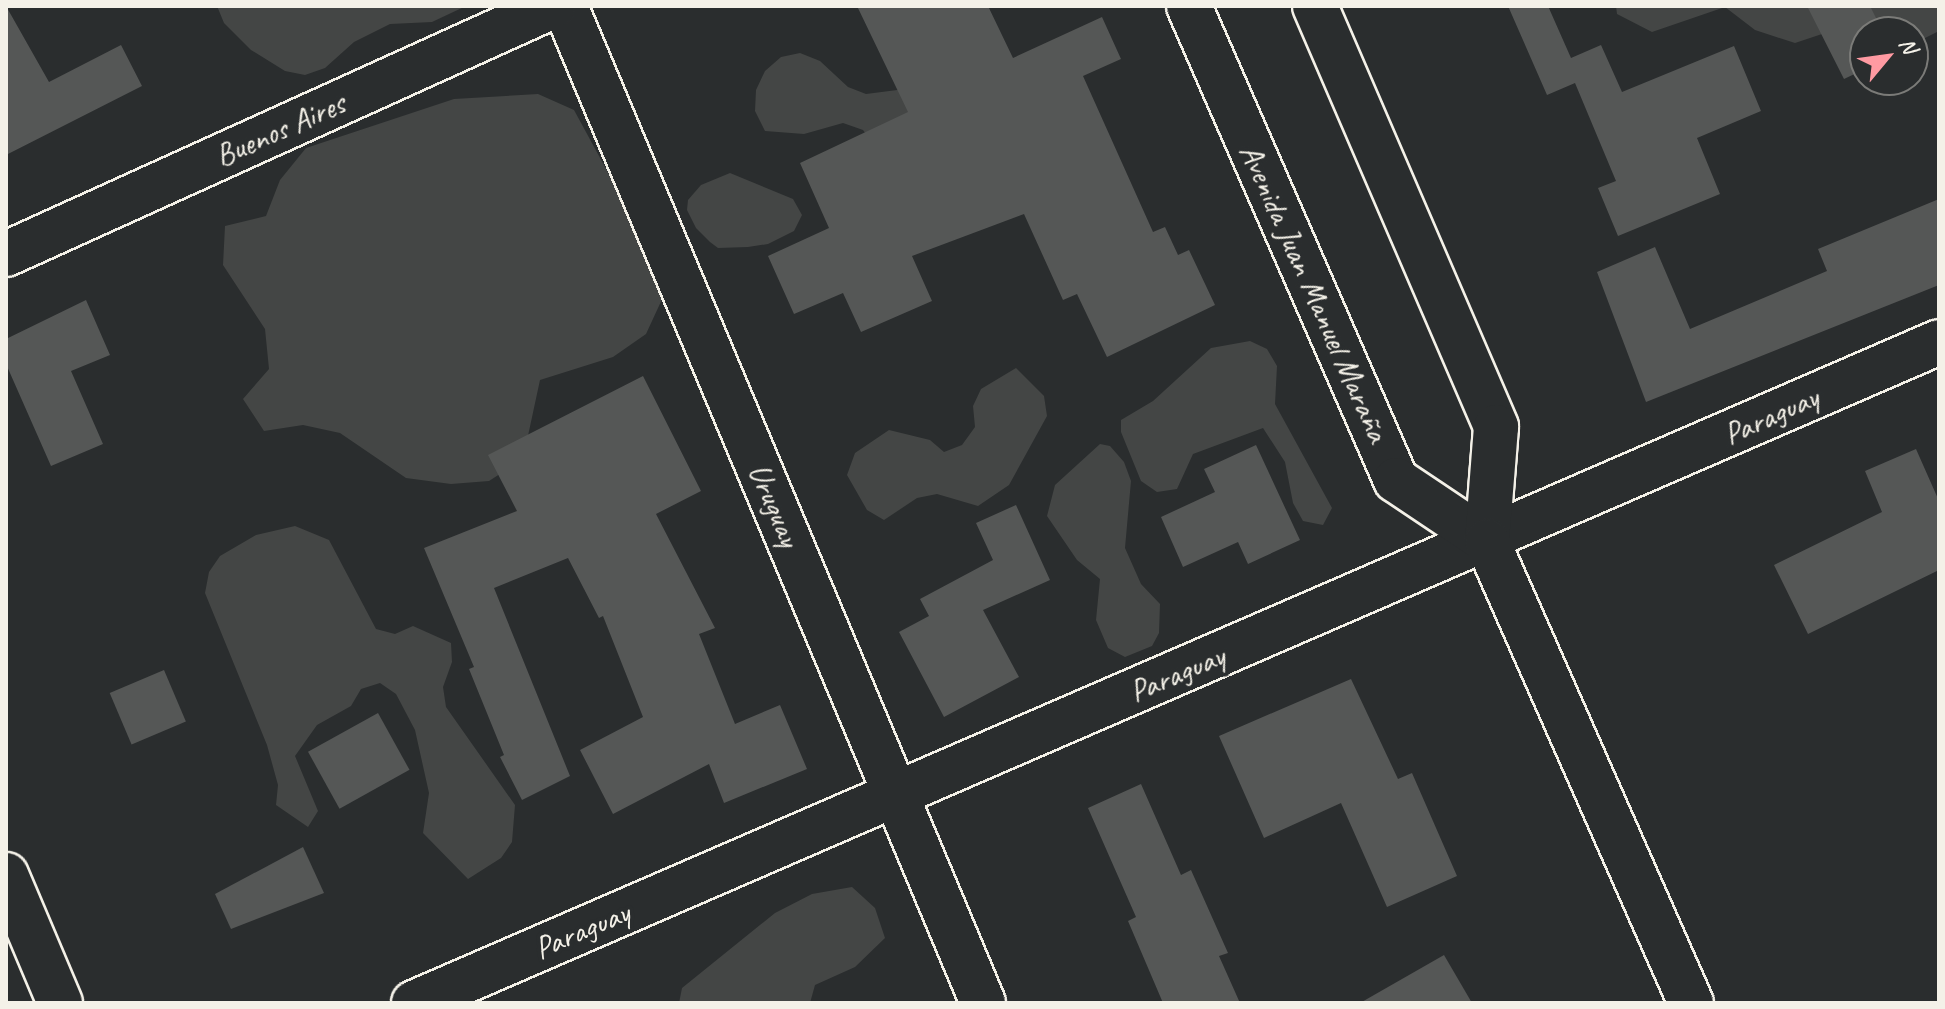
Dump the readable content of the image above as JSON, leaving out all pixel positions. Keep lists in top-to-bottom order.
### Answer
{
  "streets": {
    "street": [
      "Buenos Aires",
      "Avenida Juan Manuel Maraña",
      "Paraguay",
      "Uruguay"
    ]
  },
  "crossings": [
    ["Avenida Juan Manuel Maraña", "Paraguay"],
    ["Paraguay", "Uruguay"]
  ],
  "north": "top right"
}
